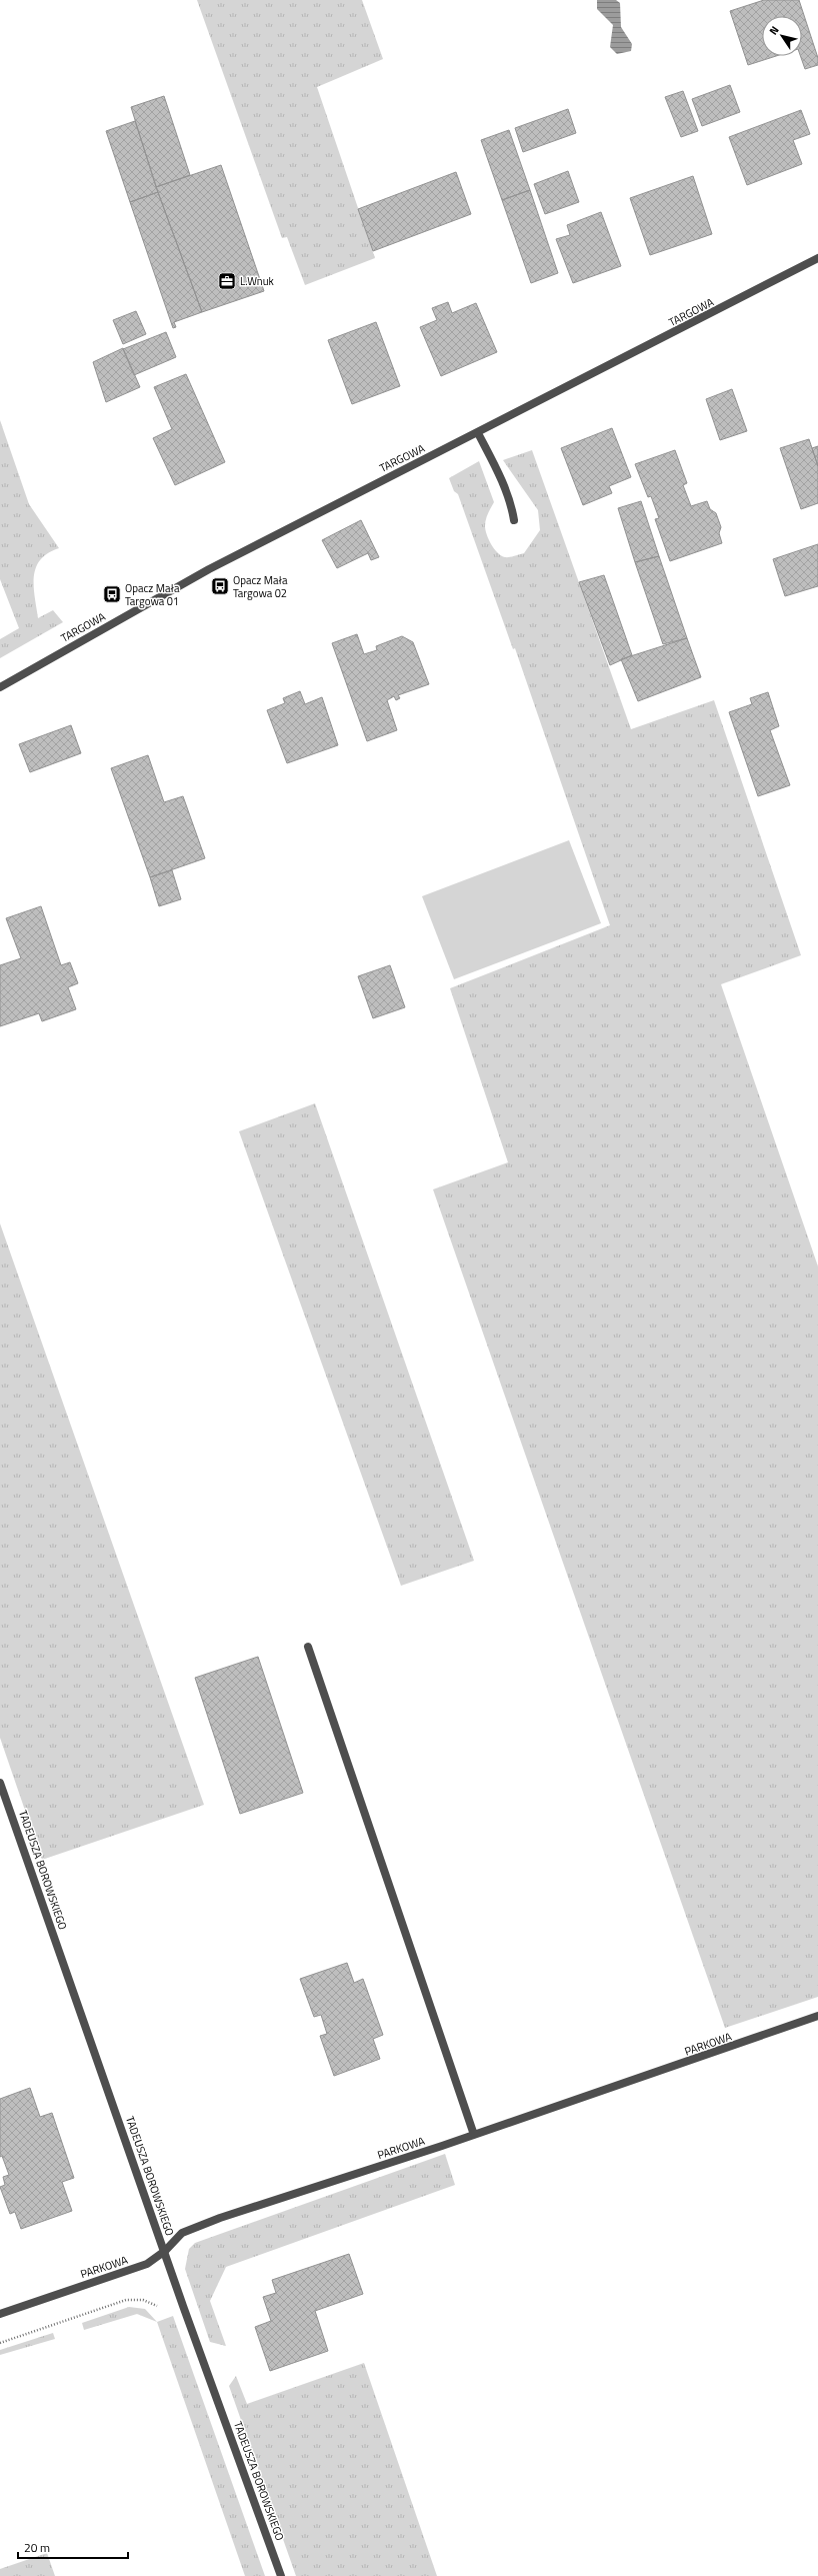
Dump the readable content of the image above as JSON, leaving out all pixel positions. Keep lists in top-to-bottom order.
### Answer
{
  "streets": {
    "street": ["TARGOWA", "TADEUSZA BOROWSKIEGO", "PARKOWA"]
  },
  "crossings": [
    ["TADEUSZA BOROWSKIEGO", "PARKOWA"]
  ],
  "places": {
    "office": ["L.Wnuk"],
    "bus stop": ["Opacz Mała Targowa 02", "Opacz Mała Targowa 01"]
  },
  "scale_bar": "20 m",
  "north": "top left"
}
